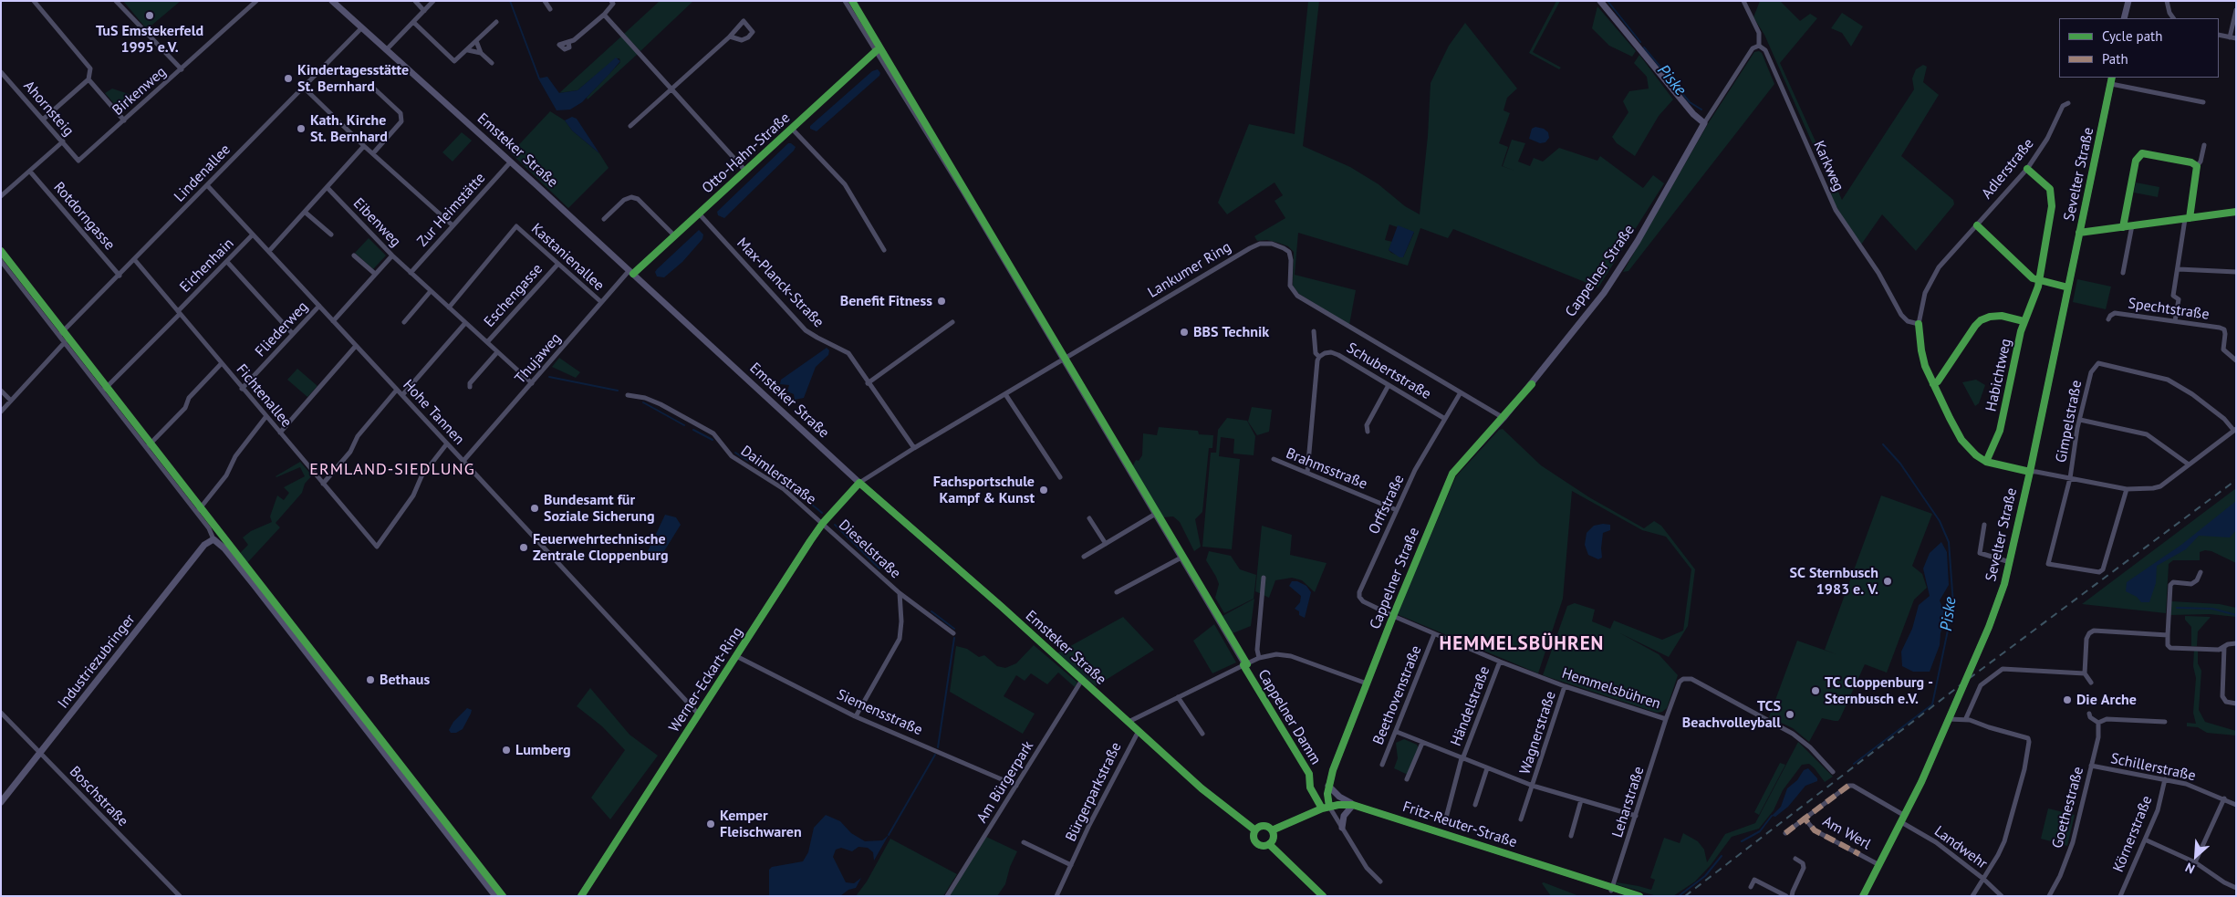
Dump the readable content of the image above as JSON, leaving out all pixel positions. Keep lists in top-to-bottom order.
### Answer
{
  "streets": {
    "street": [
      "Birkenweg",
      "Ahornsteig",
      "Emsteker Straße",
      "Otto-Hahn-Straße",
      "Karkweg",
      "Adlerstraße",
      "Lindenallee",
      "Sevelter Straße",
      "Zur Heimstätte",
      "Rotdorngasse",
      "Eibenweg",
      "Kastanienallee",
      "Eichenhain",
      "Lankumer Ring",
      "Cappelner Straße",
      "Max-Planck-Straße",
      "Eschengasse",
      "Spechtstraße",
      "Fliederweg",
      "Thujaweg",
      "Schubertstraße",
      "Habichtweg",
      "Fichtenallee",
      "Hohe Tannen",
      "Gimpelstraße",
      "Brahmsstraße",
      "Daimlerstraße",
      "Orffstraße",
      "Dieselstraße",
      "Industriezubringer",
      "Werner-Eckart-Ring",
      "Hemmelsbühren",
      "Beethovenstraße",
      "Händelstraße",
      "Siemensstraße",
      "Cappelner Damm",
      "Wagnerstraße",
      "Schillerstraße",
      "Am Bürgerpark",
      "Bürgerparkstraße",
      "Boschstraße",
      "Leharstraße",
      "Goethestraße",
      "Fritz-Reuter-Straße",
      "Am Werl",
      "Körnerstraße",
      "Landwehr"
    ]
  },
  "crossings": [
    ["Birkenweg", "Ahornsteig"],
    ["Emsteker Straße", "Otto-Hahn-Straße"],
    ["Emsteker Straße", "Lindenallee"],
    ["Emsteker Straße", "Zur Heimstätte"],
    ["Emsteker Straße", "Lankumer Ring"],
    ["Emsteker Straße", "Thujaweg"],
    ["Emsteker Straße", "Werner-Eckart-Ring"],
    ["Emsteker Straße", "Am Bürgerpark"],
    ["Emsteker Straße", "Bürgerparkstraße"],
    ["Emsteker Straße", "Fritz-Reuter-Straße"],
    ["Otto-Hahn-Straße", "Max-Planck-Straße"],
    ["Otto-Hahn-Straße", "Thujaweg"],
    ["Otto-Hahn-Straße", "Cappelner Damm"],
    ["Karkweg", "Adlerstraße"],
    ["Karkweg", "Cappelner Straße"],
    ["Adlerstraße", "Sevelter Straße"],
    ["Adlerstraße", "Habichtweg"],
    ["Adlerstraße", "Gimpelstraße"],
    ["Lindenallee", "Rotdorngasse"],
    ["Lindenallee", "Fichtenallee"],
    ["Lindenallee", "Hohe Tannen"],
    ["Sevelter Straße", "Am Werl"],
    ["Sevelter Straße", "Landwehr"],
    ["Zur Heimstätte", "Eibenweg"],
    ["Eibenweg", "Kastanienallee"],
    ["Eibenweg", "Eschengasse"],
    ["Eibenweg", "Thujaweg"],
    ["Kastanienallee", "Eschengasse"],
    ["Kastanienallee", "Thujaweg"],
    ["Eichenhain", "Fichtenallee"],
    ["Eichenhain", "Hohe Tannen"],
    ["Lankumer Ring", "Cappelner Straße"],
    ["Lankumer Ring", "Max-Planck-Straße"],
    ["Lankumer Ring", "Orffstraße"],
    ["Lankumer Ring", "Werner-Eckart-Ring"],
    ["Lankumer Ring", "Cappelner Damm"],
    ["Cappelner Straße", "Orffstraße"],
    ["Cappelner Straße", "Hemmelsbühren"],
    ["Cappelner Straße", "Fritz-Reuter-Straße"],
    ["Fliederweg", "Fichtenallee"],
    ["Fliederweg", "Hohe Tannen"],
    ["Thujaweg", "Hohe Tannen"],
    ["Schubertstraße", "Orffstraße"],
    ["Fichtenallee", "Hohe Tannen"],
    ["Hohe Tannen", "Werner-Eckart-Ring"],
    ["Brahmsstraße", "Orffstraße"],
    ["Daimlerstraße", "Dieselstraße"],
    ["Daimlerstraße", "Werner-Eckart-Ring"],
    ["Orffstraße", "Hemmelsbühren"],
    ["Dieselstraße", "Werner-Eckart-Ring"],
    ["Dieselstraße", "Siemensstraße"],
    ["Industriezubringer", "Boschstraße"],
    ["Werner-Eckart-Ring", "Siemensstraße"],
    ["Hemmelsbühren", "Beethovenstraße"],
    ["Hemmelsbühren", "Händelstraße"],
    ["Hemmelsbühren", "Wagnerstraße"],
    ["Hemmelsbühren", "Leharstraße"],
    ["Siemensstraße", "Am Bürgerpark"],
    ["Schillerstraße", "Goethestraße"],
    ["Schillerstraße", "Körnerstraße"]
  ],
  "districts": ["ERMLAND-SIEDLUNG", "HEMMELSBÜHREN"],
  "water": ["Piske"],
  "places": [
    "TuS Emstekerfeld 1995 e.V.",
    "Kindertagesstätte St. Bernhard",
    "Kath. Kirche St. Bernhard",
    "Benefit Fitness",
    "BBS Technik",
    "Fachsportschule Kampf & Kunst",
    "Bundesamt für Soziale Sicherung",
    "Feuerwehrtechnische Zentrale Cloppenburg",
    "SC Sternbusch 1983 e. V.",
    "Bethaus",
    "TC Cloppenburg - Sternbusch e.V.",
    "Die Arche",
    "TCS Beachvolleyball",
    "Lumberg",
    "Kemper Fleischwaren"
  ],
  "legend": ["Cycle path", "Path"],
  "north": "bottom left"
}
